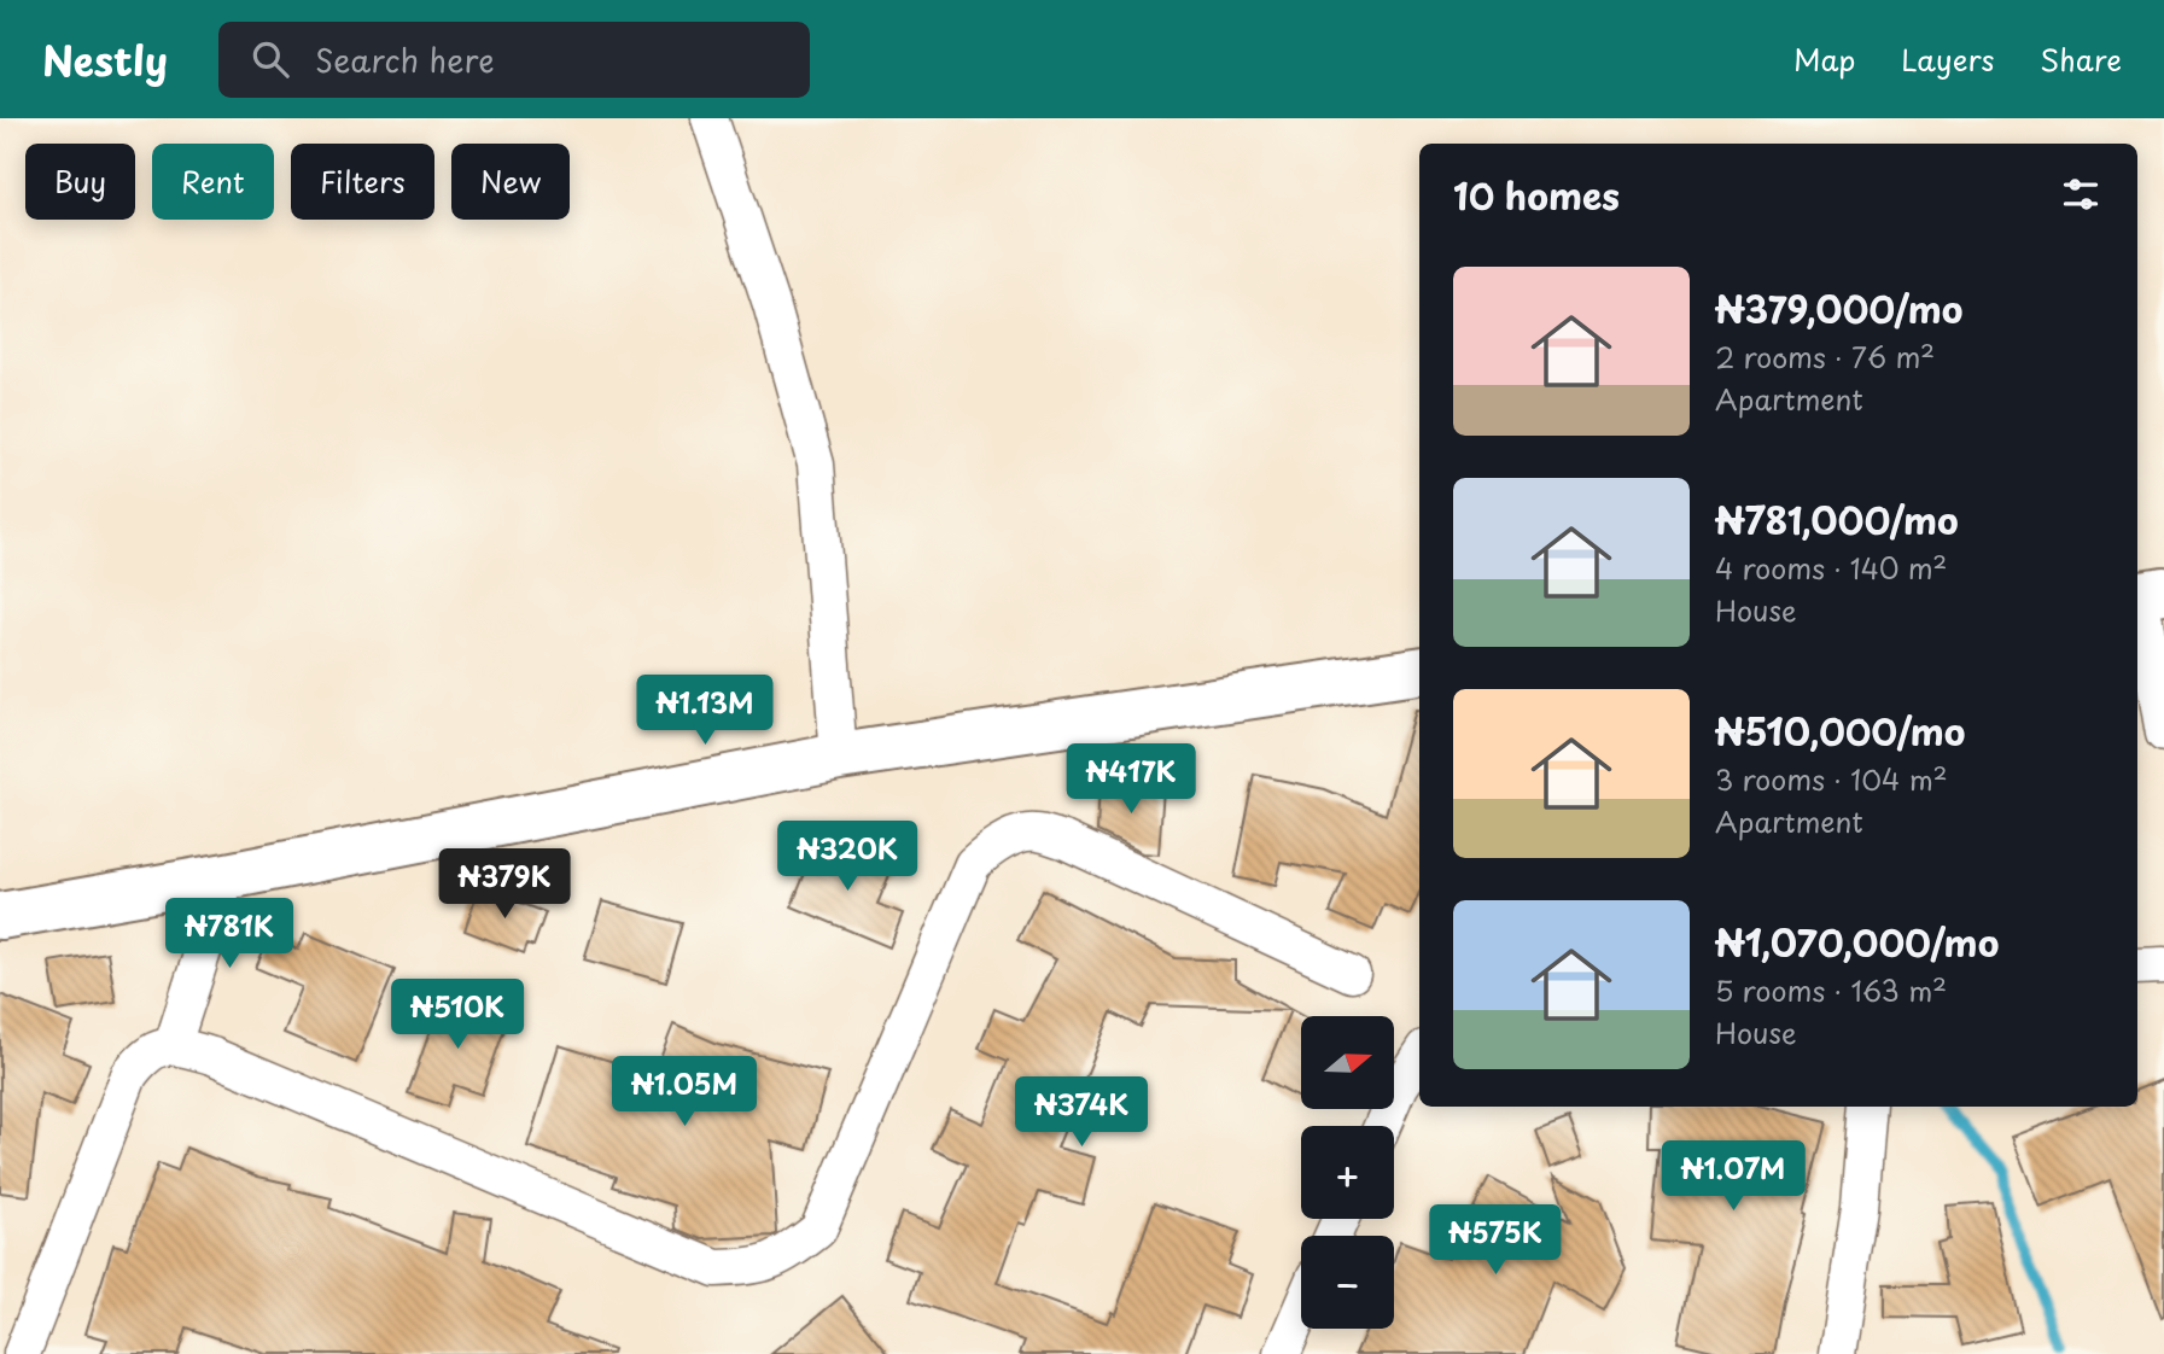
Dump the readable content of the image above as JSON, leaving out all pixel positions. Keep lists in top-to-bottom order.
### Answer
{
  "north": "right",
  "page": {
    "header": "Nestly",
    "search": "Search here",
    "nav": ["Map", "Layers", "Share"],
    "chip": [
      "Buy",
      "Rent",
      "Filters",
      "New"
    ],
    "heading": "10 homes",
    "list": [
      {
        "name": "₦379,000/mo",
        "note": "2 rooms · 76 m² · Apartment"
      },
      {
        "name": "₦781,000/mo",
        "note": "4 rooms · 140 m² · House"
      },
      {
        "name": "₦510,000/mo",
        "note": "3 rooms · 104 m² · Apartment"
      },
      {
        "name": "₦1,070,000/mo",
        "note": "5 rooms · 163 m² · House"
      }
    ],
    "price": [
      "₦1.13M",
      "₦417K",
      "₦320K",
      "₦379K",
      "₦781K",
      "₦510K",
      "₦1.05M",
      "₦374K",
      "₦1.07M",
      "₦575K"
    ],
    "map_buttons": ["+", "−"]
  }
}
